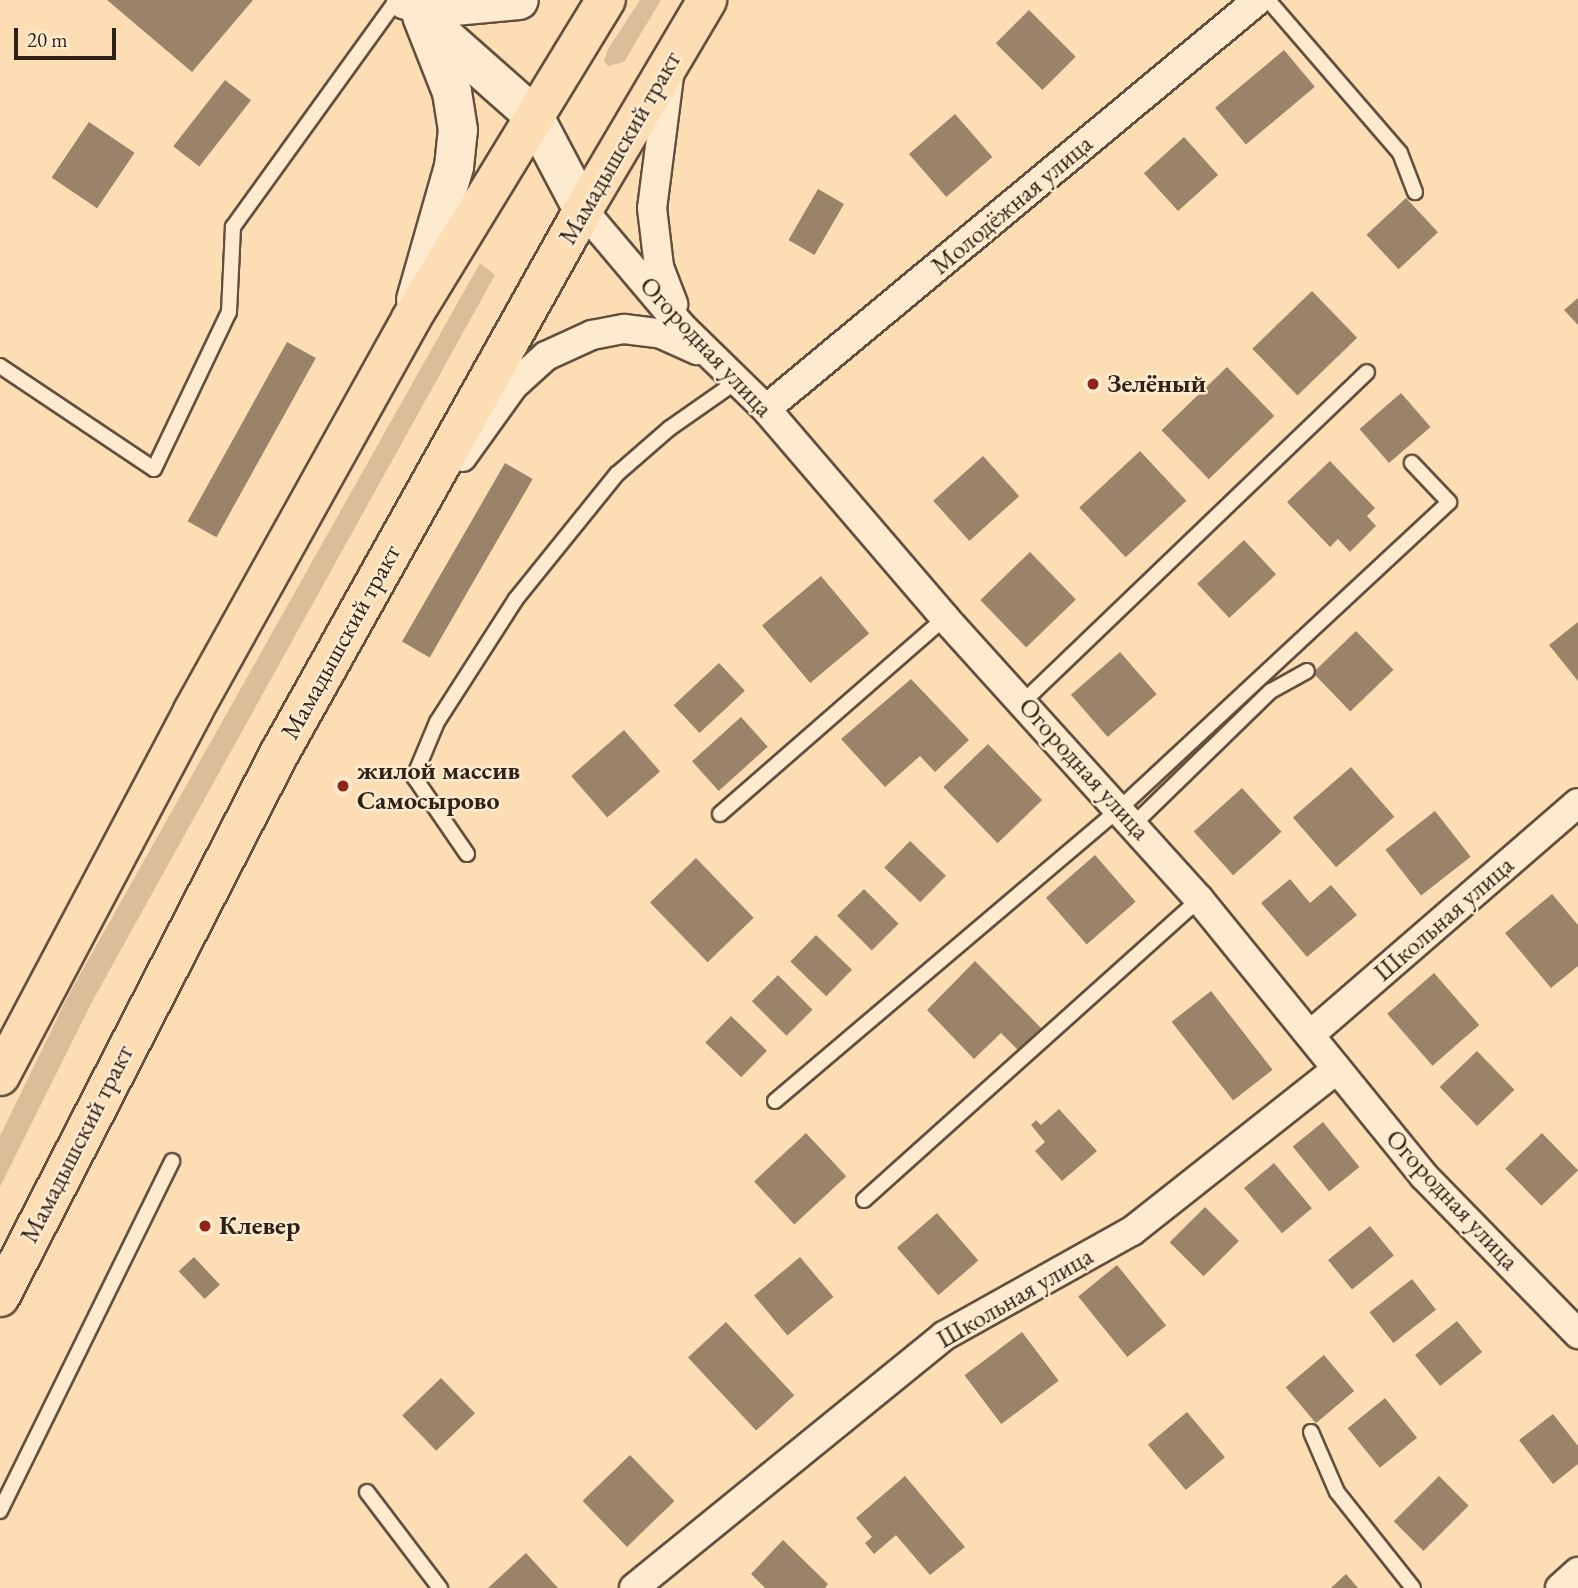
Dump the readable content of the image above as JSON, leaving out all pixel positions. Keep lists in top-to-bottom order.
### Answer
{
  "streets": {
    "main road": ["Мамадышский тракт"],
    "street": ["Молодёжная улица", "Огородная улица", "Школьная улица"]
  },
  "crossings": [
    ["Мамадышский тракт", "Огородная улица"],
    ["Молодёжная улица", "Огородная улица"],
    ["Огородная улица", "Школьная улица"]
  ],
  "places": ["Зелёный", "жилой массив Самосырово", "Клевер"],
  "scale_bar": "20 m"
}
